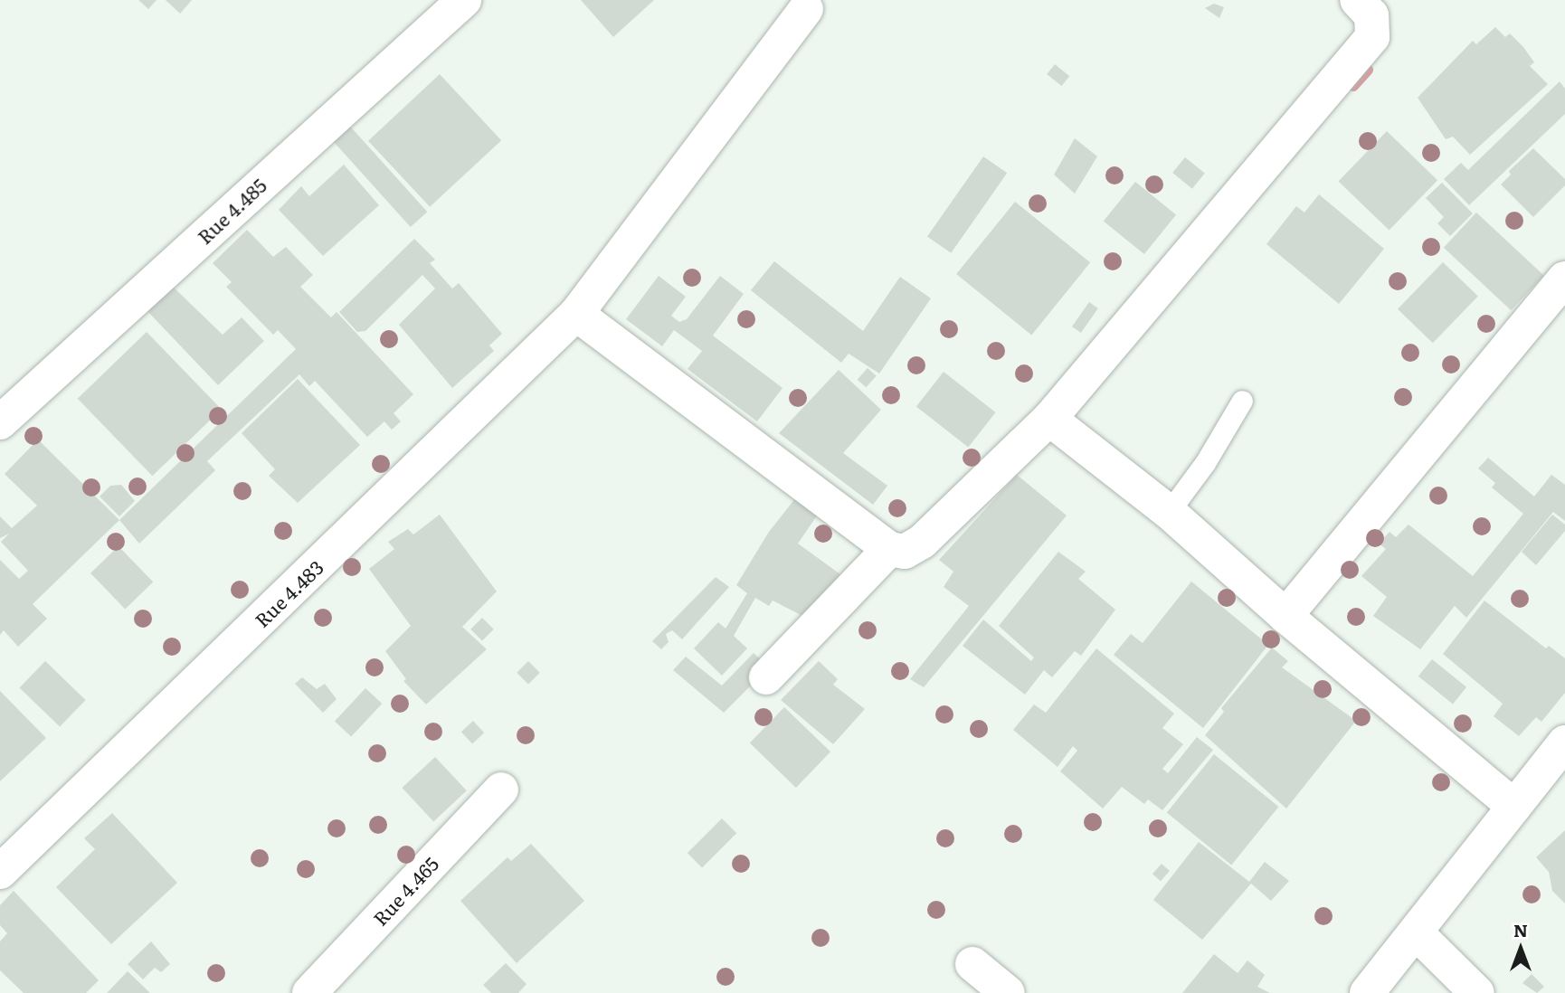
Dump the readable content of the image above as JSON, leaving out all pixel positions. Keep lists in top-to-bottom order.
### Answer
{
  "streets": {
    "street": ["Rue 4.485", "Rue 4.483", "Rue 4.465"]
  },
  "north": "top"
}
